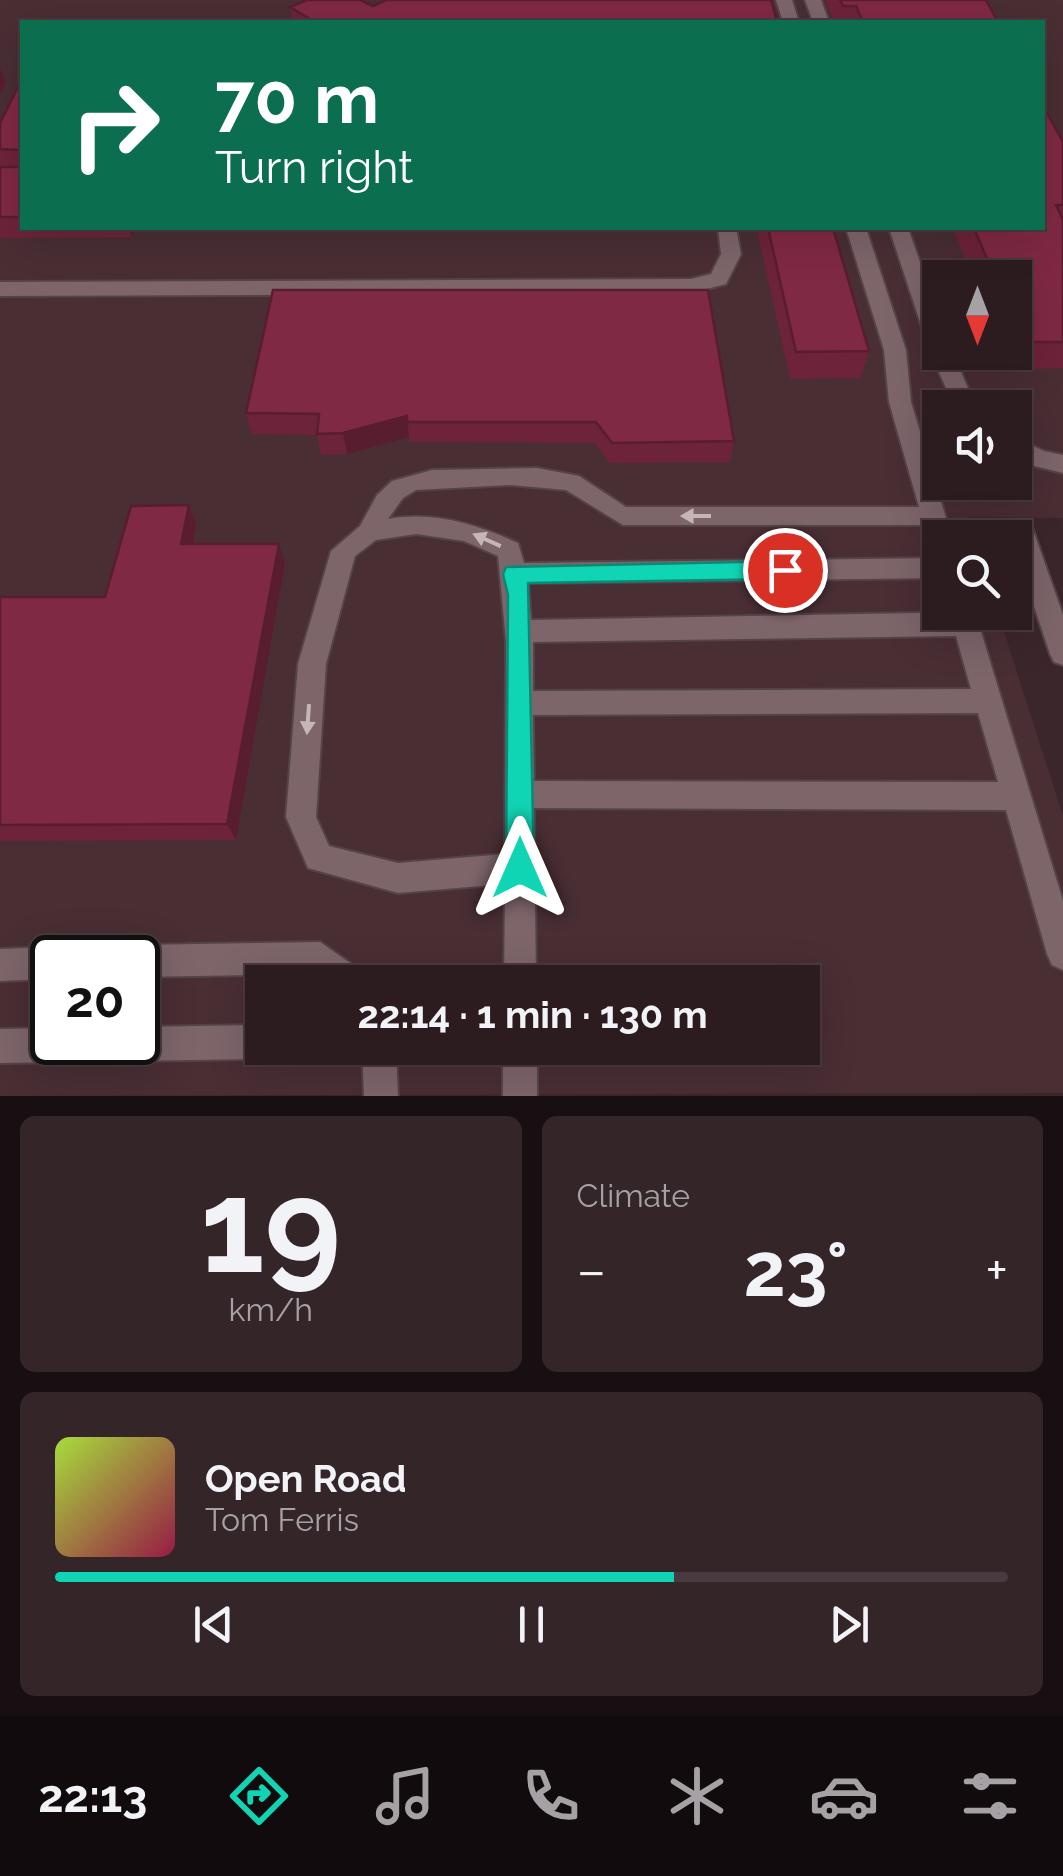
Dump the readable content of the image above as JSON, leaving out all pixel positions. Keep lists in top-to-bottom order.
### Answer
{
  "north": "bottom",
  "page": {
    "turn": ["70 m", "Turn right"],
    "limit": "20",
    "trip": "22:14 · 1 min · 130 m",
    "tile": [
      ["19", "km/h"],
      "Climate"
    ],
    "heat": ["−", "23°", "+"],
    "song": ["Open Road", "Tom Ferris"],
    "tabs": "22:13"
  }
}
